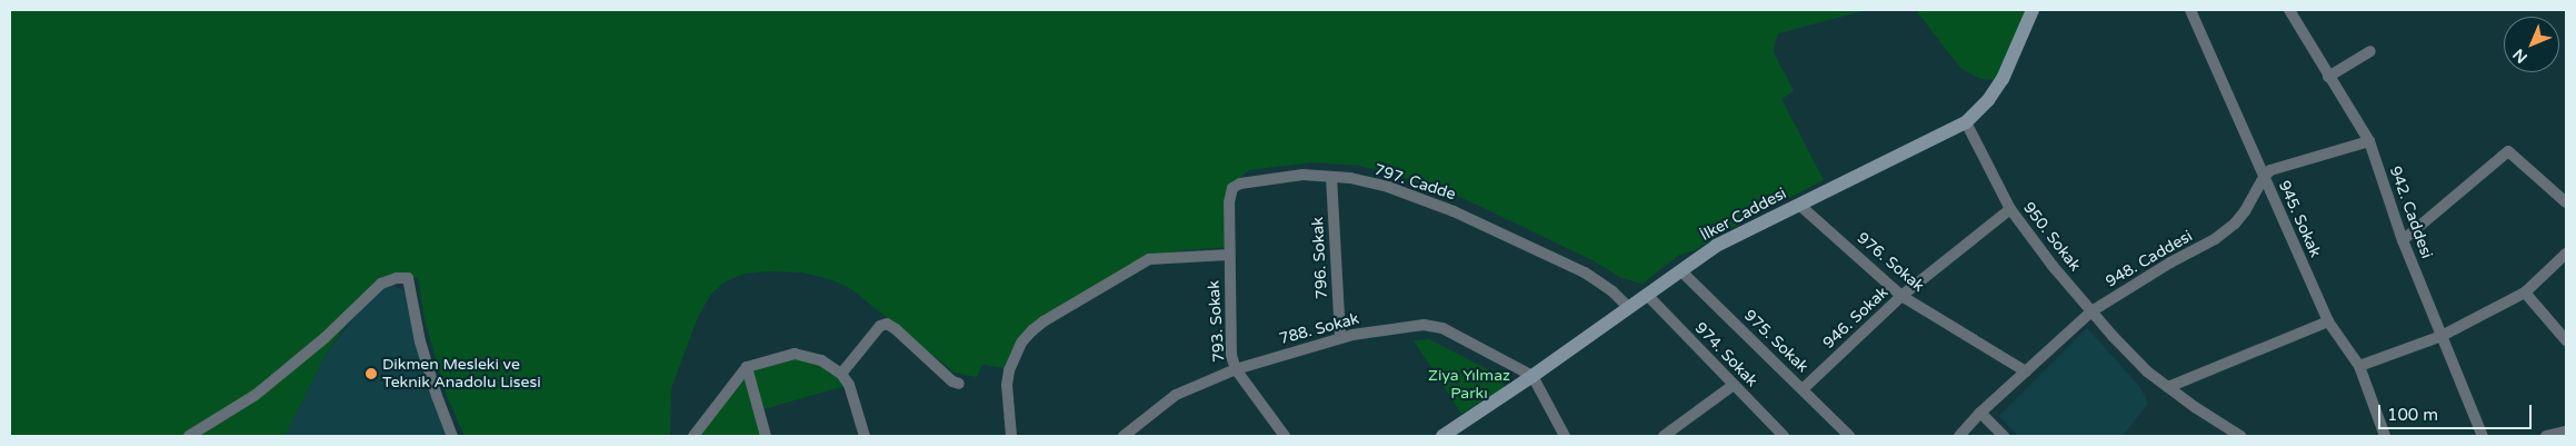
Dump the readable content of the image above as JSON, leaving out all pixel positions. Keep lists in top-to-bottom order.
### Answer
{
  "streets": {
    "main road": ["İlker Caddesi"],
    "street": [
      "797. Cadde",
      "942. Caddesi",
      "945. Sokak",
      "950. Sokak",
      "796. Sokak",
      "948. Caddesi",
      "976. Sokak",
      "946. Sokak",
      "793. Sokak",
      "788. Sokak",
      "975. Sokak",
      "974. Sokak"
    ]
  },
  "crossings": [
    ["797. Cadde", "İlker Caddesi"],
    ["797. Cadde", "796. Sokak"],
    ["797. Cadde", "793. Sokak"],
    ["İlker Caddesi", "950. Sokak"],
    ["İlker Caddesi", "976. Sokak"],
    ["İlker Caddesi", "788. Sokak"],
    ["İlker Caddesi", "975. Sokak"],
    ["İlker Caddesi", "974. Sokak"],
    ["945. Sokak", "948. Caddesi"],
    ["950. Sokak", "948. Caddesi"],
    ["950. Sokak", "946. Sokak"],
    ["796. Sokak", "788. Sokak"],
    ["948. Caddesi", "976. Sokak"],
    ["976. Sokak", "946. Sokak"],
    ["946. Sokak", "975. Sokak"],
    ["793. Sokak", "788. Sokak"]
  ],
  "parks": ["Ziya Yılmaz Parkı"],
  "places": ["Dikmen Mesleki ve Teknik Anadolu Lisesi"],
  "scale_bar": "100 m",
  "north": "bottom left"
}
